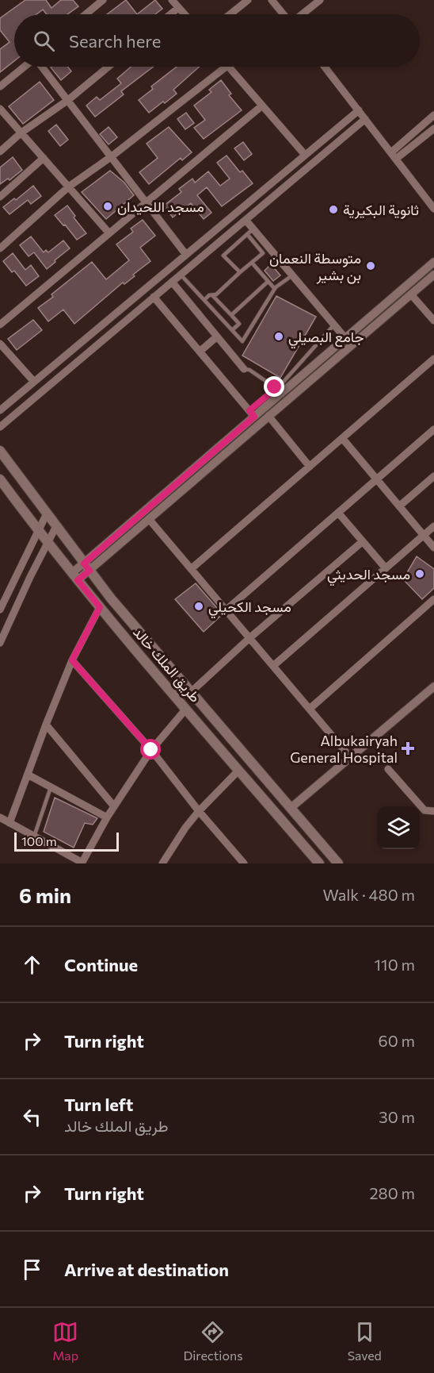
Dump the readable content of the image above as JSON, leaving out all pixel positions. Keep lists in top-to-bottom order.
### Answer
{
  "streets": {
    "main road": ["طريق الملك خالد"]
  },
  "places": {
    "other": [
      "مسجد اللحيدان",
      "ثانوية البكيرية",
      "متوسطة النعمان بن بشير",
      "جامع البصيلي",
      "مسجد الحديثي",
      "مسجد الكحيلي"
    ],
    "health": ["Albukairyah General Hospital"]
  },
  "scale_bar": "100 m",
  "page": {
    "search": "Search here",
    "scale": "100 m",
    "heading": ["6 min", "Walk · 480 m"],
    "list": [
      ["Continue", "110 m"],
      ["Turn right", "60 m"],
      ["Turn left", "طريق الملك خالد", "30 m"],
      ["Turn right", "280 m"],
      "Arrive at destination"
    ],
    "nav": ["Map", "Directions", "Saved"]
  }
}
